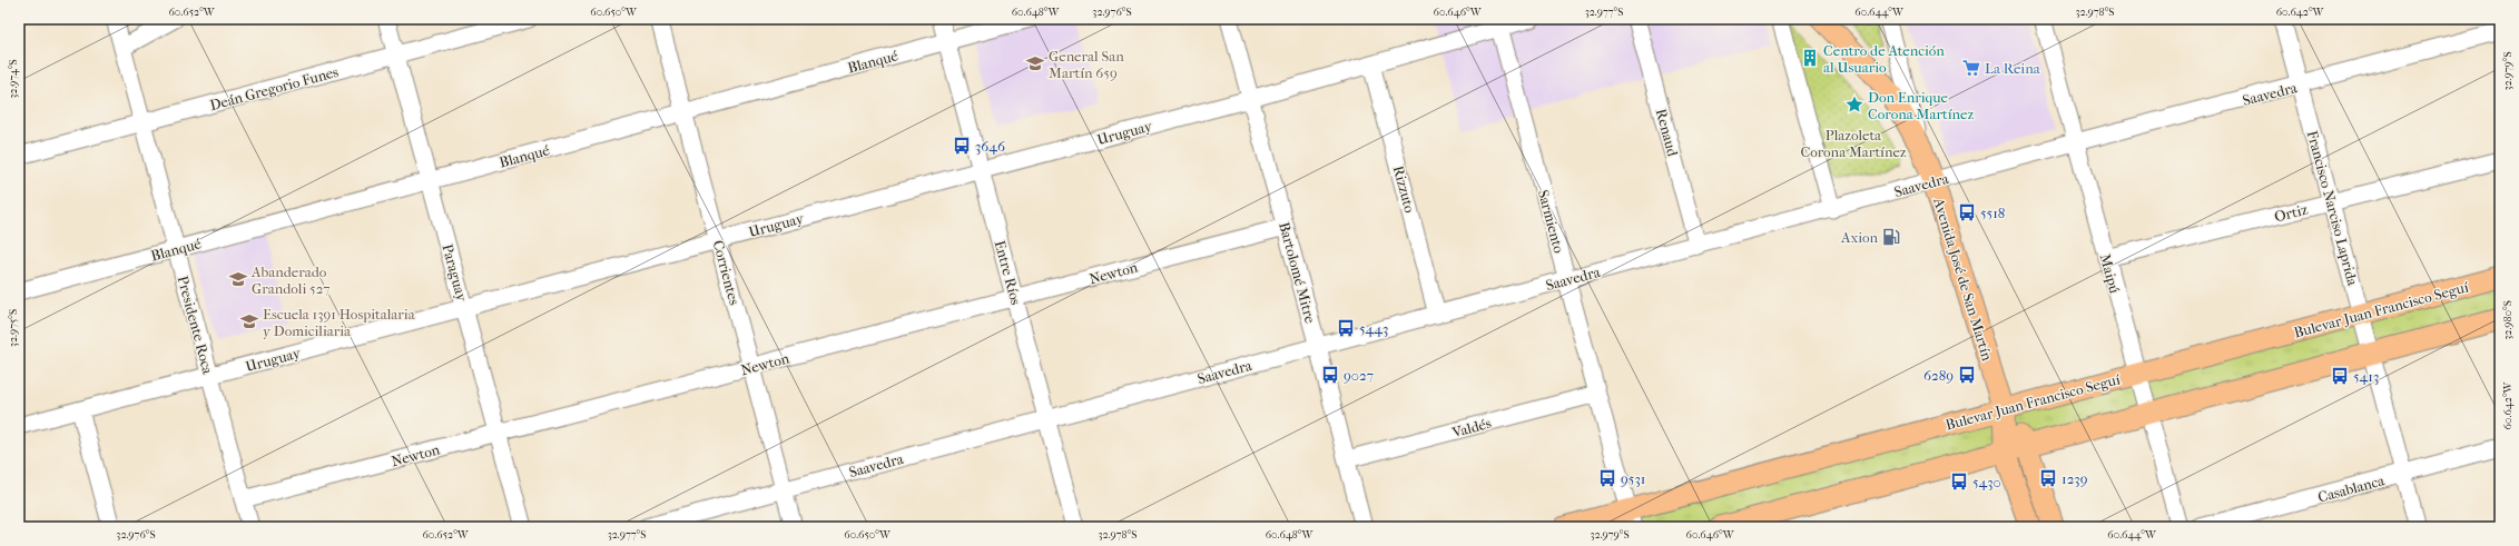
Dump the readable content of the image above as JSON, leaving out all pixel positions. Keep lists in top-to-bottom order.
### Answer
{
  "streets": {
    "main road": ["Avenida José de San Martín", "Bulevar Juan Francisco Seguí"],
    "street": [
      "Blanqué",
      "Deán Gregorio Funes",
      "Saavedra",
      "Uruguay",
      "Renaud",
      "Rizzuto",
      "Francisco Narciso Laprida",
      "Ortiz",
      "Sarmiento",
      "Paraguay",
      "Corrientes",
      "Entre Ríos",
      "Newton",
      "Bartolomé Mitre",
      "Maipú",
      "Presidente Roca",
      "Valdés",
      "Casablanca"
    ]
  },
  "crossings": [
    ["Blanqué", "Paraguay"],
    ["Blanqué", "Corrientes"],
    ["Blanqué", "Entre Ríos"],
    ["Blanqué", "Presidente Roca"],
    ["Deán Gregorio Funes", "Paraguay"],
    ["Deán Gregorio Funes", "Presidente Roca"],
    ["Saavedra", "Renaud"],
    ["Saavedra", "Rizzuto"],
    ["Saavedra", "Francisco Narciso Laprida"],
    ["Saavedra", "Sarmiento"],
    ["Saavedra", "Corrientes"],
    ["Saavedra", "Entre Ríos"],
    ["Saavedra", "Bartolomé Mitre"],
    ["Saavedra", "Maipú"],
    ["Saavedra", "Avenida José de San Martín"],
    ["Uruguay", "Rizzuto"],
    ["Uruguay", "Sarmiento"],
    ["Uruguay", "Paraguay"],
    ["Uruguay", "Corrientes"],
    ["Uruguay", "Entre Ríos"],
    ["Uruguay", "Bartolomé Mitre"],
    ["Uruguay", "Presidente Roca"],
    ["Francisco Narciso Laprida", "Ortiz"],
    ["Francisco Narciso Laprida", "Bulevar Juan Francisco Seguí"],
    ["Francisco Narciso Laprida", "Casablanca"],
    ["Ortiz", "Maipú"],
    ["Sarmiento", "Bulevar Juan Francisco Seguí"],
    ["Sarmiento", "Valdés"],
    ["Paraguay", "Newton"],
    ["Corrientes", "Newton"],
    ["Entre Ríos", "Newton"],
    ["Newton", "Bartolomé Mitre"],
    ["Newton", "Presidente Roca"],
    ["Bartolomé Mitre", "Valdés"],
    ["Maipú", "Bulevar Juan Francisco Seguí"],
    ["Avenida José de San Martín", "Bulevar Juan Francisco Seguí"]
  ],
  "parks": ["Plazoleta Corona Martínez"],
  "places": {
    "building": ["Centro de Atención al Usuario"],
    "school or university": ["General San Martín 659", "Abanderado Grandoli 527", "Escuela 1391 Hospitalaria y Domiciliaria"],
    "supermarket": ["La Reina"],
    "place": ["Don Enrique Corona Martínez"],
    "bus stop": [
      "3646",
      "5518",
      "5443",
      "9027",
      "6289",
      "5413",
      "9531",
      "1239",
      "5430"
    ],
    "fuel station": ["Axion"]
  },
  "coordinates": [
    "60.652°W",
    "60.650°W",
    "60.648°W",
    "32.976°S",
    "60.646°W",
    "32.977°S",
    "60.644°W",
    "32.978°S",
    "60.642°W",
    "32.979°S",
    "32.974°S",
    "32.980°S",
    "32.975°S"
  ]
}
